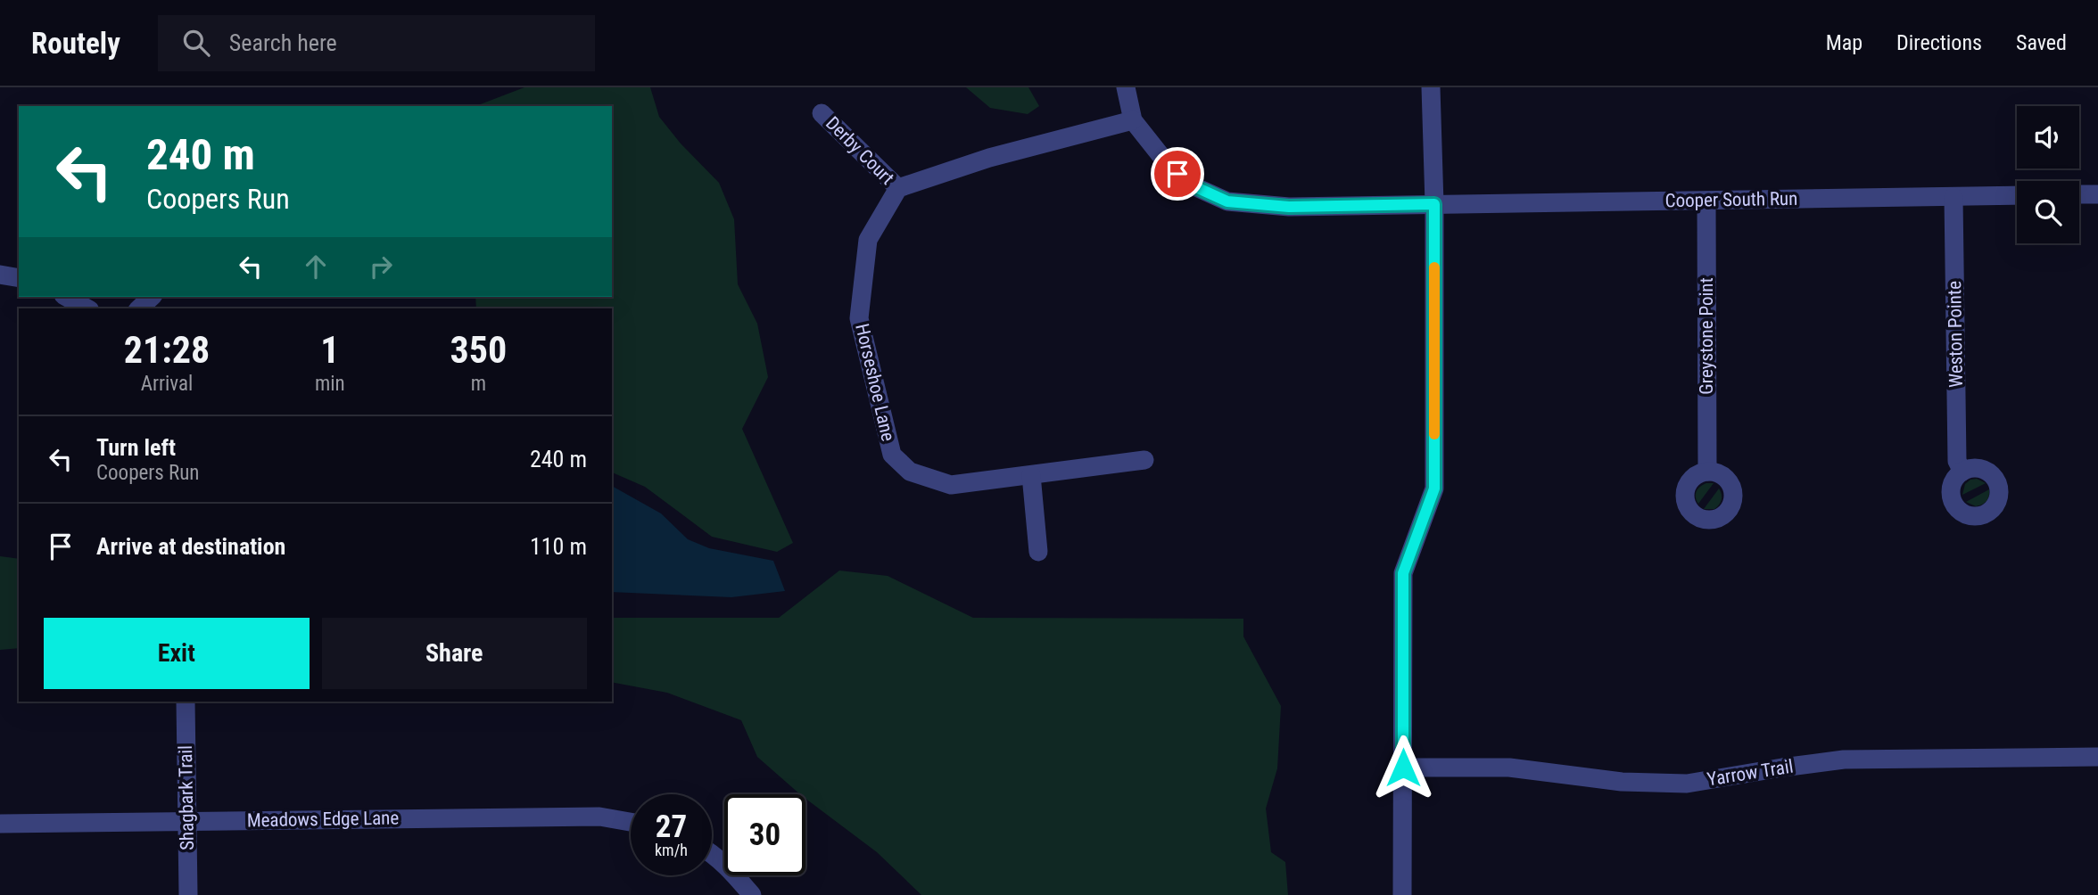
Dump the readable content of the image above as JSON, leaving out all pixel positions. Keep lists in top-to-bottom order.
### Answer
{
  "streets": {
    "street": [
      "Derby Court",
      "Cooper South Run",
      "Weston Pointe",
      "Greystone Point",
      "Horseshoe Lane",
      "Yarrow Trail",
      "Shagbark Trail",
      "Meadows Edge Lane"
    ]
  },
  "crossings": [
    ["Derby Court", "Horseshoe Lane"],
    ["Cooper South Run", "Weston Pointe"],
    ["Cooper South Run", "Greystone Point"],
    ["Shagbark Trail", "Meadows Edge Lane"]
  ],
  "page": {
    "header": "Routely",
    "search": "Search here",
    "nav": ["Map", "Directions", "Saved"],
    "turn": ["240 m", "Coopers Run"],
    "eta": [
      "21:28",
      "Arrival",
      "1",
      "min",
      "350",
      "m"
    ],
    "list": [
      {
        "name": "Turn left",
        "note": "Coopers Run",
        "value": "240 m"
      },
      {
        "name": "Arrive at destination",
        "value": "110 m"
      }
    ],
    "buttons": ["Exit", "Share"],
    "speed": "27 km/h",
    "limit": "30"
  }
}
